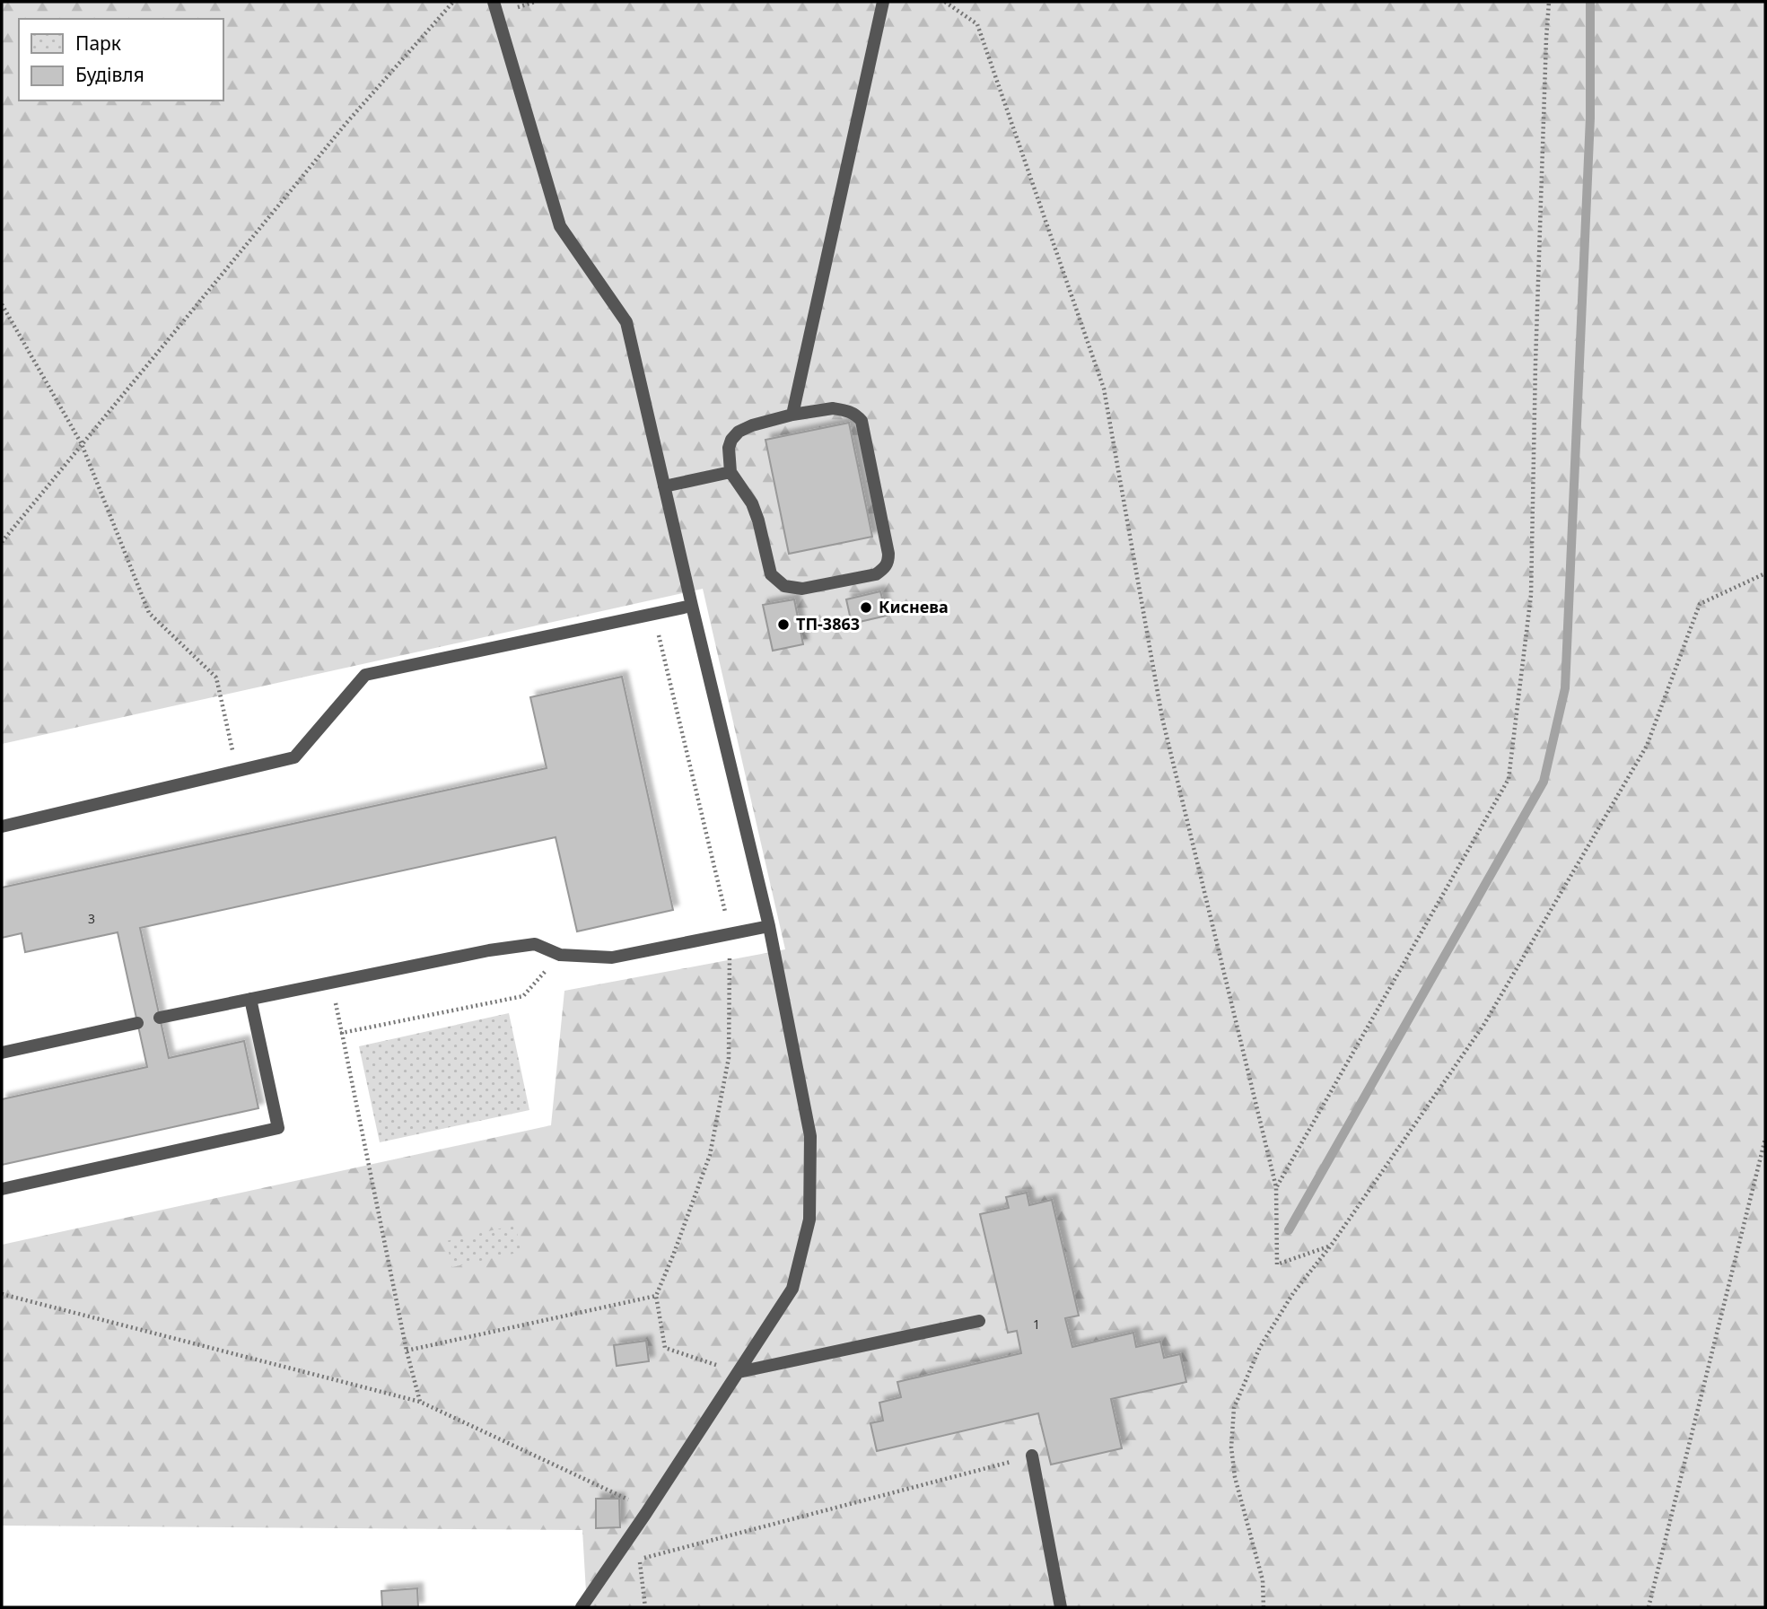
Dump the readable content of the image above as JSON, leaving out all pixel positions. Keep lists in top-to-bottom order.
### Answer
{
  "places": ["Киснева", "ТП-3863"],
  "house_numbers": ["3", "1"],
  "legend": ["Парк", "Будівля"]
}
